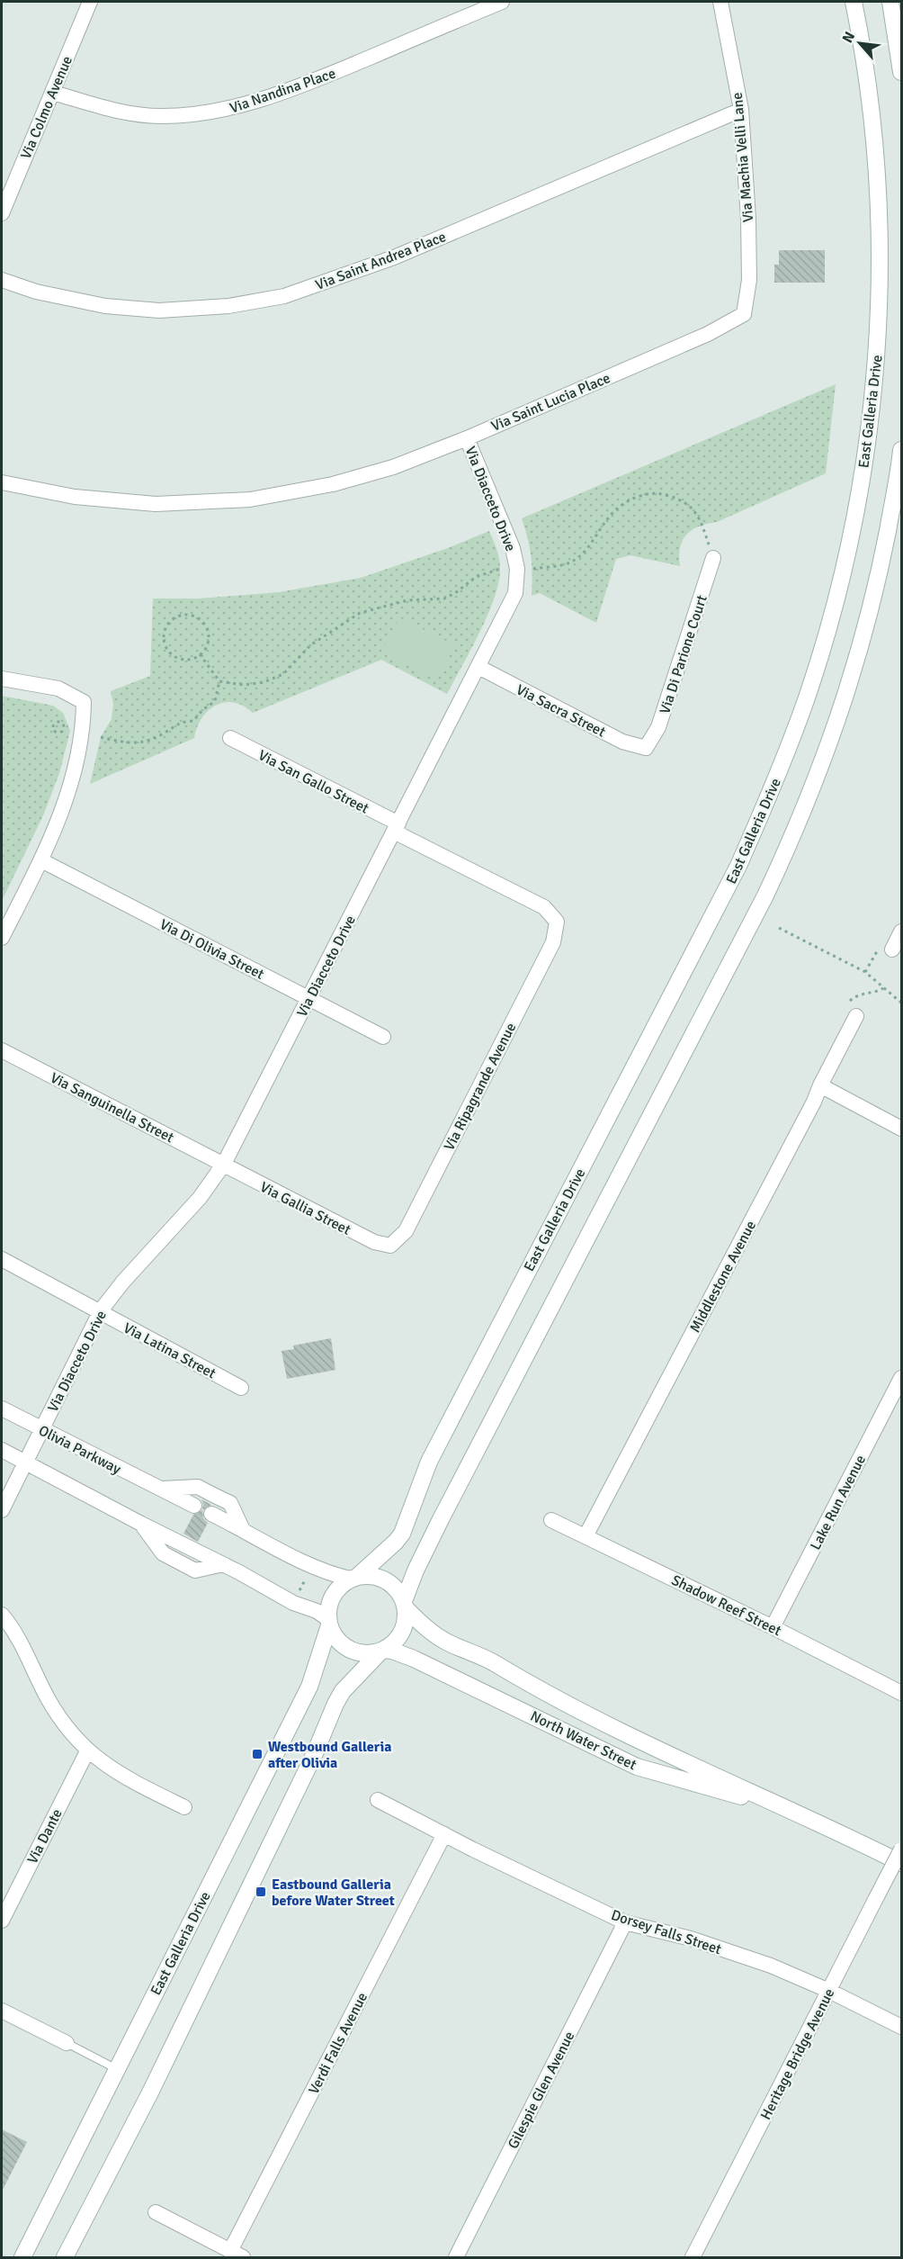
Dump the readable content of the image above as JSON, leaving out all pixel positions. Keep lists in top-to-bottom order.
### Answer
{
  "streets": {
    "main road": ["East Galleria Drive", "North Water Street"],
    "street": [
      "Via Nandina Place",
      "Via Colmo Avenue",
      "Via Machia Velli Lane",
      "Via Saint Andrea Place",
      "Via Saint Lucia Place",
      "Via Diacceto Drive",
      "Via Di Parione Court",
      "Via Sacra Street",
      "Via San Gallo Street",
      "Via Di Olivia Street",
      "Via Ripagrande Avenue",
      "Via Sanguinella Street",
      "Via Gallia Street",
      "Middlestone Avenue",
      "Via Latina Street",
      "Olivia Parkway",
      "Lake Run Avenue",
      "Shadow Reef Street",
      "Via Dante",
      "Dorsey Falls Street",
      "Verdi Falls Avenue",
      "Heritage Bridge Avenue",
      "Gilespie Glen Avenue"
    ]
  },
  "crossings": [
    ["Via Nandina Place", "Via Colmo Avenue"],
    ["Via Machia Velli Lane", "Via Saint Andrea Place"],
    ["Via Machia Velli Lane", "Via Saint Lucia Place"],
    ["Via Saint Lucia Place", "Via Diacceto Drive"],
    ["East Galleria Drive", "North Water Street"],
    ["Via Diacceto Drive", "Via Sacra Street"],
    ["Via Diacceto Drive", "Via San Gallo Street"],
    ["Via Diacceto Drive", "Via Di Olivia Street"],
    ["Via Diacceto Drive", "Via Sanguinella Street"],
    ["Via Diacceto Drive", "Via Gallia Street"],
    ["Via Diacceto Drive", "Via Latina Street"],
    ["Via Diacceto Drive", "Olivia Parkway"],
    ["Via Di Parione Court", "Via Sacra Street"],
    ["Via San Gallo Street", "Via Ripagrande Avenue"],
    ["Via Ripagrande Avenue", "Via Gallia Street"],
    ["Via Sanguinella Street", "Via Gallia Street"],
    ["Middlestone Avenue", "Shadow Reef Street"],
    ["Lake Run Avenue", "Shadow Reef Street"],
    ["Dorsey Falls Street", "Verdi Falls Avenue"],
    ["Dorsey Falls Street", "Heritage Bridge Avenue"],
    ["Dorsey Falls Street", "Gilespie Glen Avenue"]
  ],
  "places": {
    "transit": ["Westbound Galleria after Olivia", "Eastbound Galleria before Water Street"]
  },
  "north": "top left"
}
